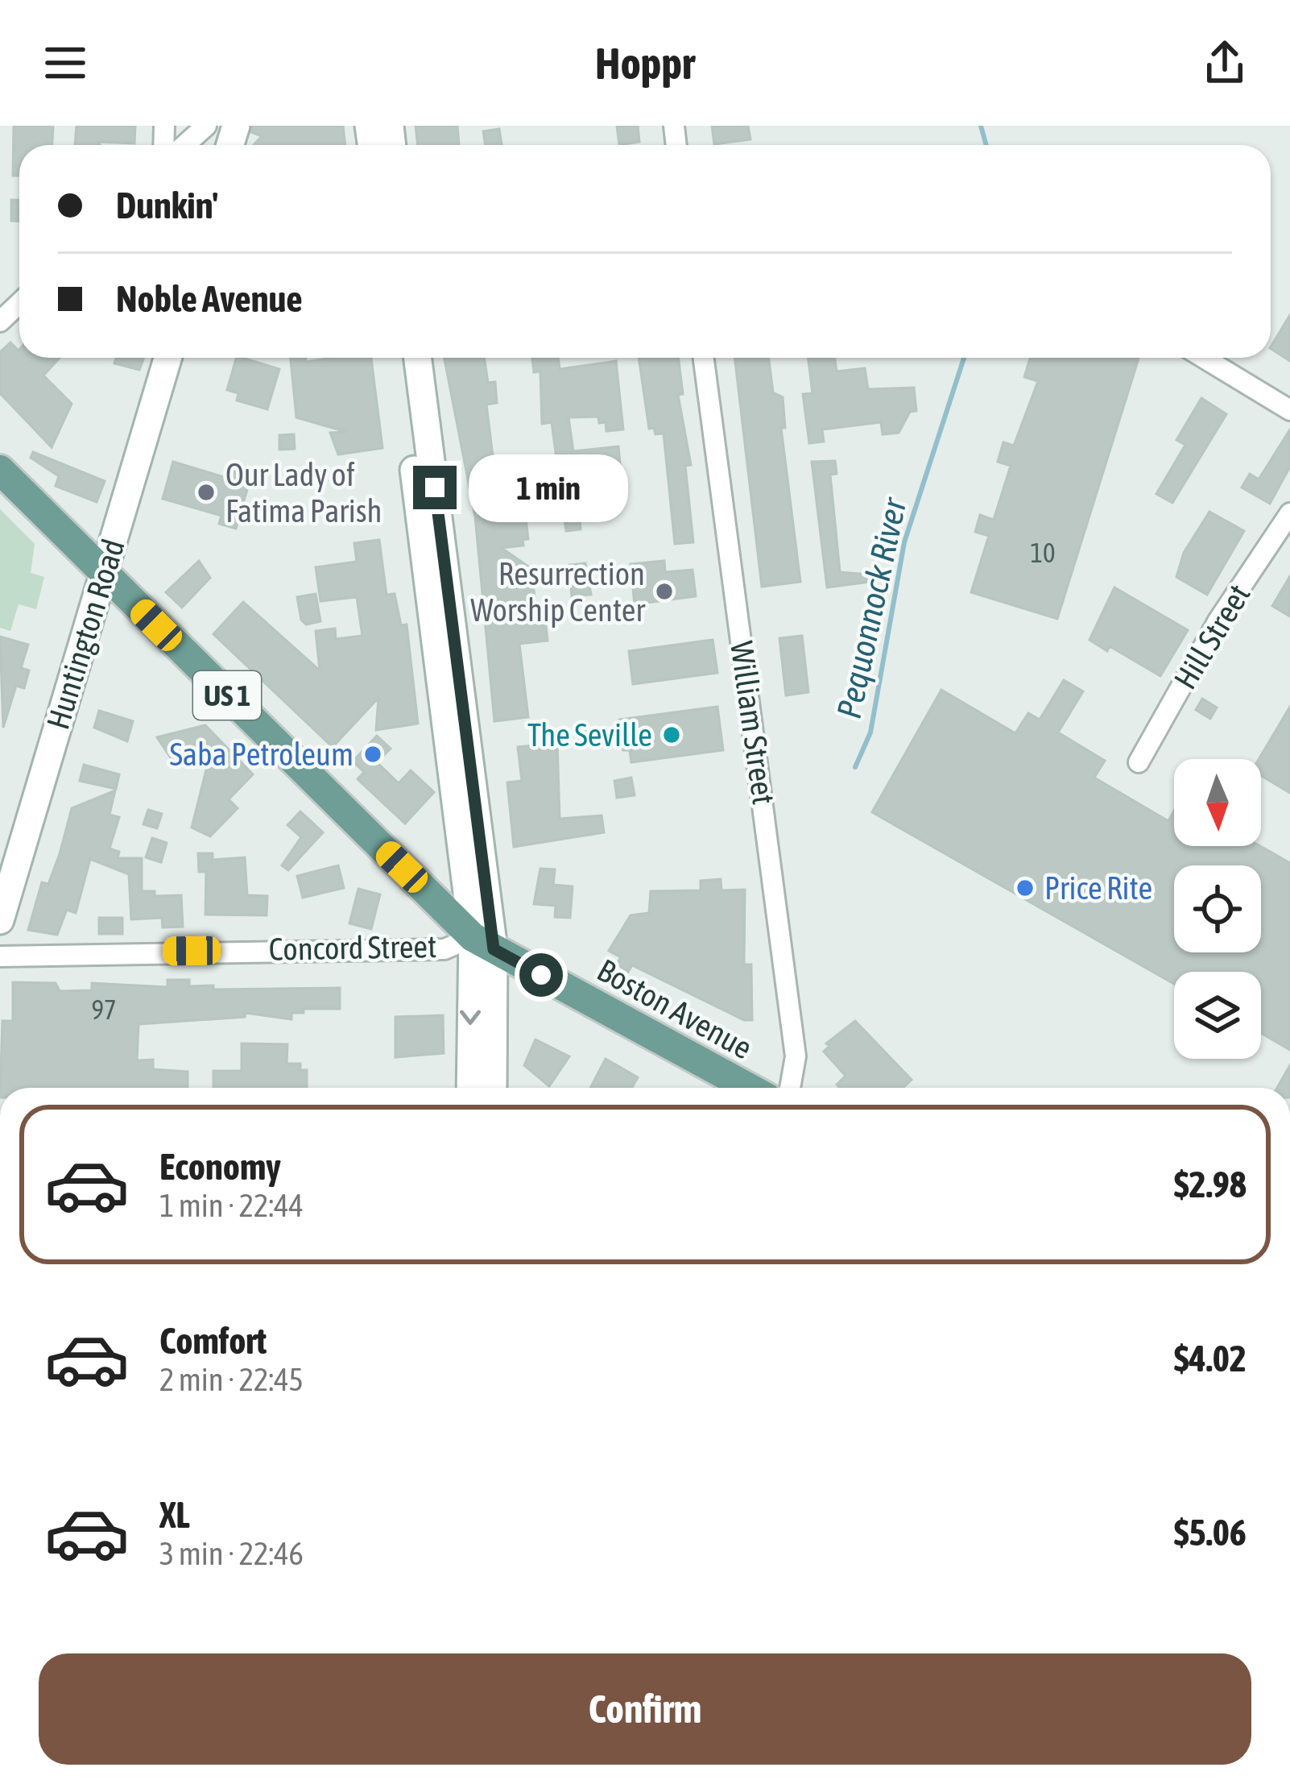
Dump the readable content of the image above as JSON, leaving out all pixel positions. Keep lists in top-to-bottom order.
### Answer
{
  "streets": {
    "main road": ["Huntington Road", "US 1", "Boston Avenue"],
    "street": ["Hill Street", "William Street", "Concord Street"]
  },
  "crossings": [
    ["Huntington Road", "Boston Avenue"],
    ["Concord Street", "Boston Avenue"]
  ],
  "water": ["Pequonnock River"],
  "places": [
    "Our Lady of Fatima Parish",
    "Resurrection Worship Center",
    "The Seville",
    "Saba Petroleum",
    "Price Rite"
  ],
  "house_numbers": ["10", "97"],
  "north": "bottom",
  "page": {
    "header": "Hoppr",
    "banner": ["Dunkin'", "Noble Avenue"],
    "bubble": "1 min",
    "list": [
      {
        "name": "Economy",
        "note": "1 min · 22:44",
        "value": "$2.98"
      },
      {
        "name": "Comfort",
        "note": "2 min · 22:45",
        "value": "$4.02"
      },
      {
        "name": "XL",
        "note": "3 min · 22:46",
        "value": "$5.06"
      }
    ],
    "buttons": "Confirm"
  }
}
